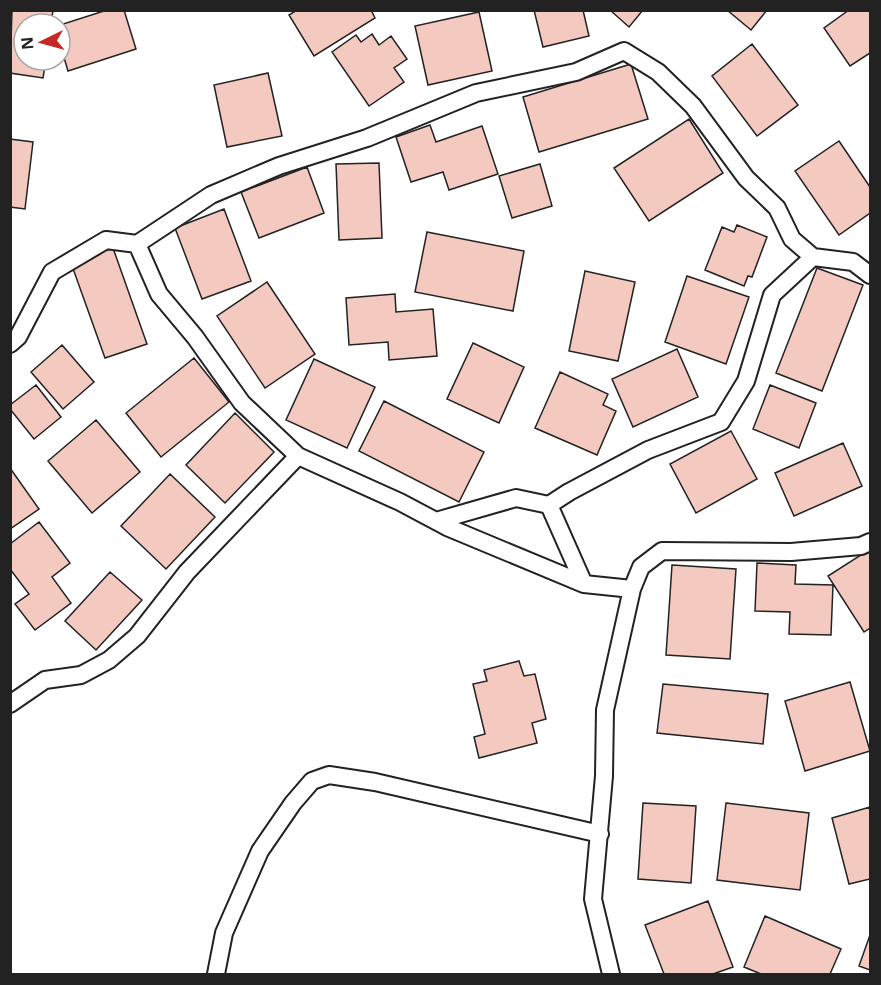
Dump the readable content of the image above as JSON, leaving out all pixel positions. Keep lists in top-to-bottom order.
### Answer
{
  "north": "left"
}
